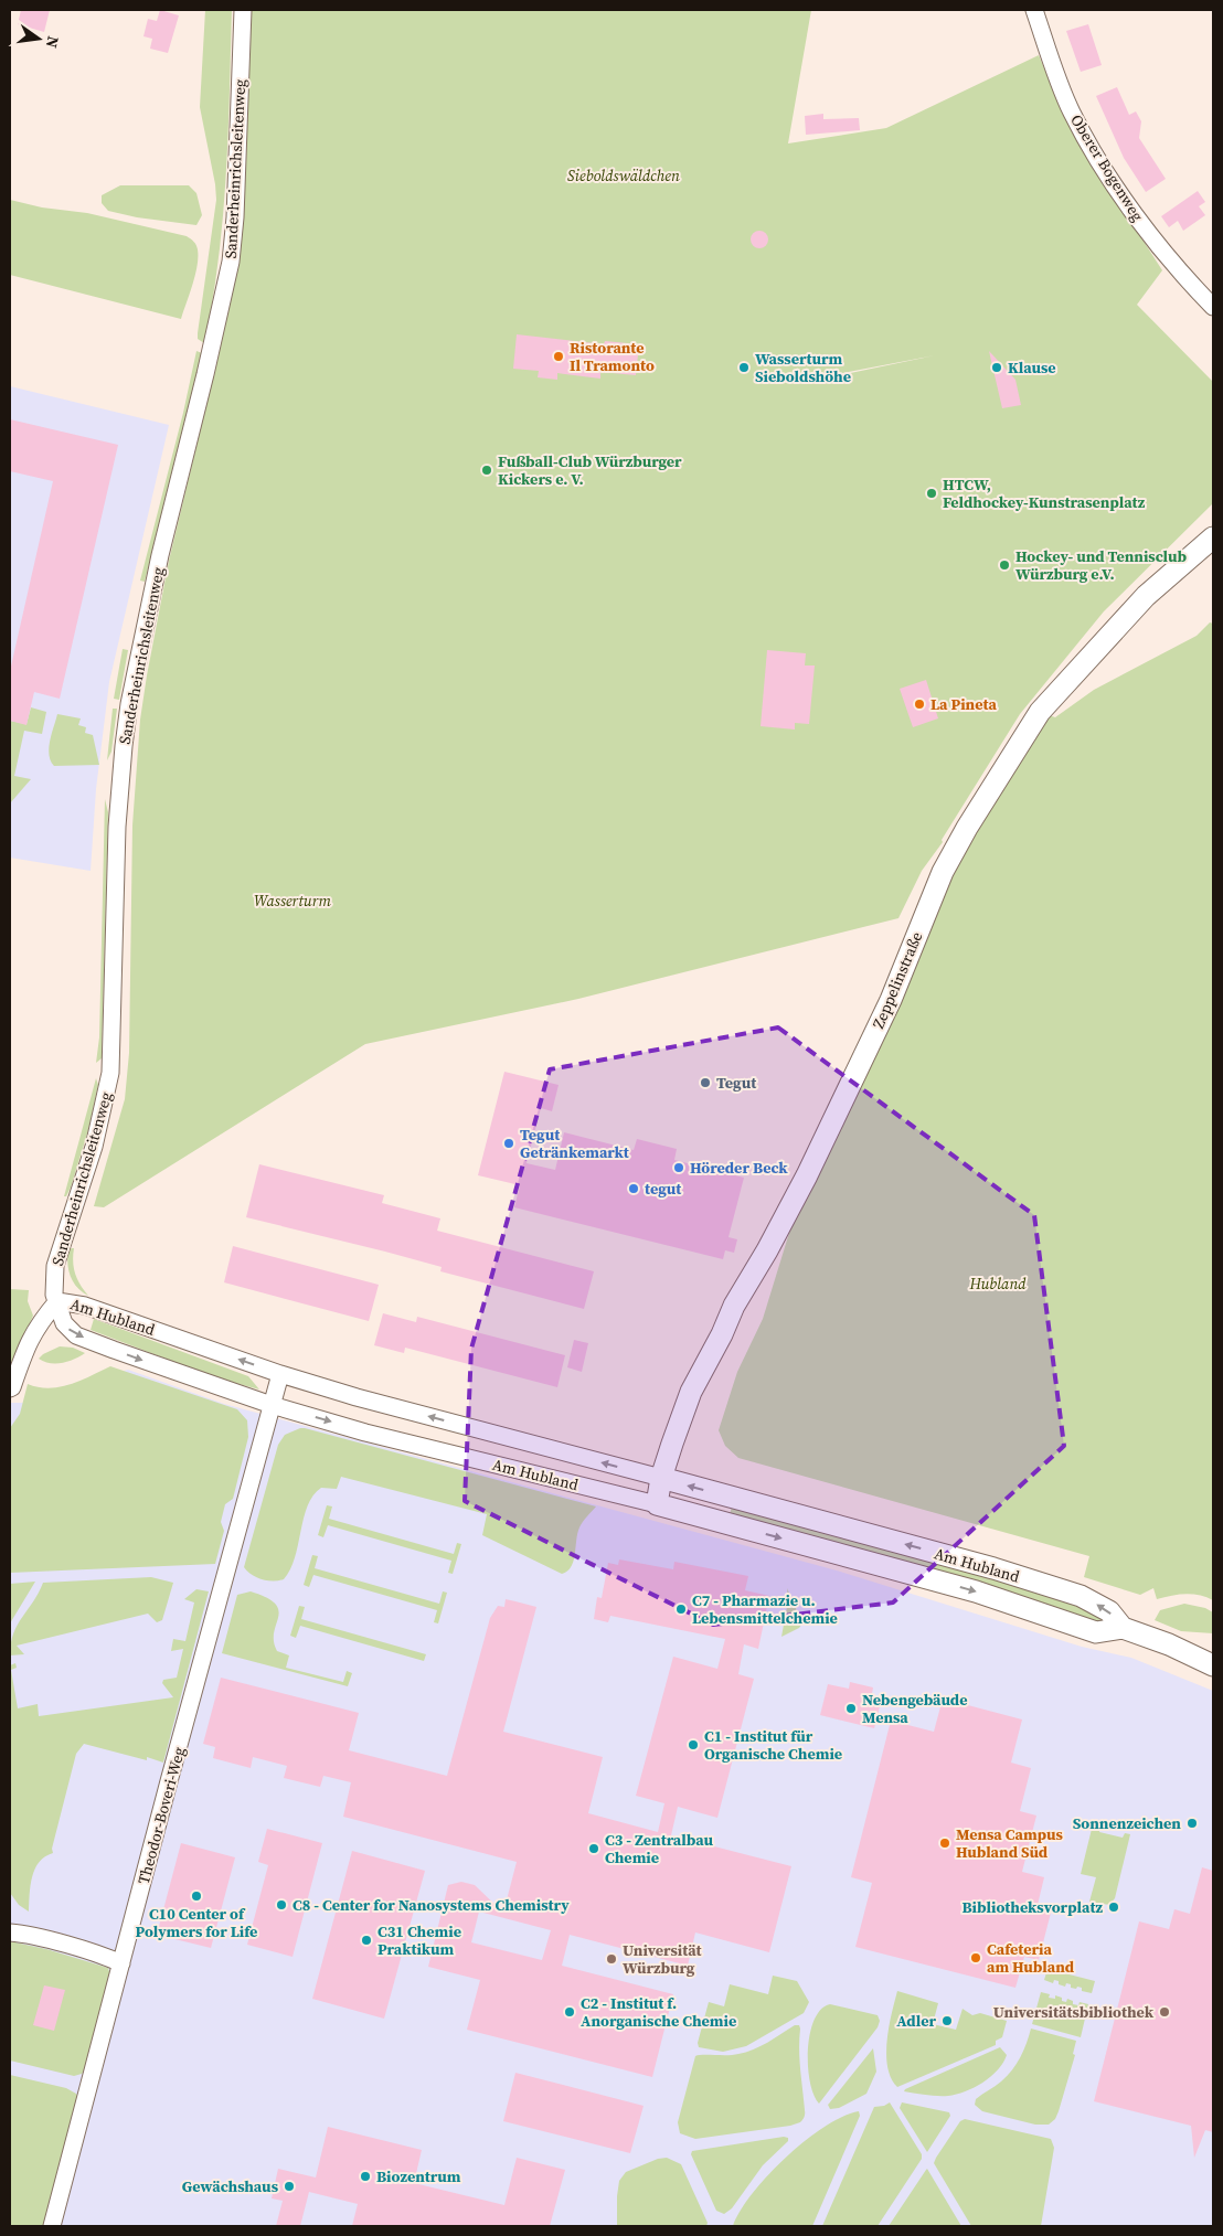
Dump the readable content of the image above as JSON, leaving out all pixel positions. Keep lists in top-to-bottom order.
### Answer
{
  "streets": {
    "street": [
      "Oberer Bogenweg",
      "Sanderheinrichsleitenweg",
      "Zeppelinstraße",
      "Am Hubland",
      "Theodor-Boveri-Weg"
    ]
  },
  "crossings": [
    ["Sanderheinrichsleitenweg", "Am Hubland"],
    ["Zeppelinstraße", "Am Hubland"],
    ["Am Hubland", "Theodor-Boveri-Weg"]
  ],
  "parks": ["Sieboldswäldchen", "Wasserturm", "Hubland"],
  "places": [
    "Ristorante Il Tramonto",
    "Wasserturm Sieboldshöhe",
    "Klause",
    "Fußball-Club Würzburger Kickers e. V.",
    "HTCW, Feldhockey-Kunstrasenplatz",
    "Hockey- und Tennisclub Würzburg e.V.",
    "La Pineta",
    "Tegut",
    "Tegut Getränkemarkt",
    "Höreder Beck",
    "tegut",
    "C7 - Pharmazie u. Lebensmittelchemie",
    "Nebengebäude Mensa",
    "C1 - Institut für Organische Chemie",
    "Sonnenzeichen",
    "Mensa Campus Hubland Süd",
    "C3 - Zentralbau Chemie",
    "C10 Center of Polymers for Life",
    "C8 - Center for Nanosystems Chemistry",
    "Bibliotheksvorplatz",
    "C31 Chemie Praktikum",
    "Cafeteria am Hubland",
    "Universität Würzburg",
    "C2 - Institut f. Anorganische Chemie",
    "Universitätsbibliothek",
    "Adler",
    "Biozentrum",
    "Gewächshaus"
  ],
  "north": "right"
}
